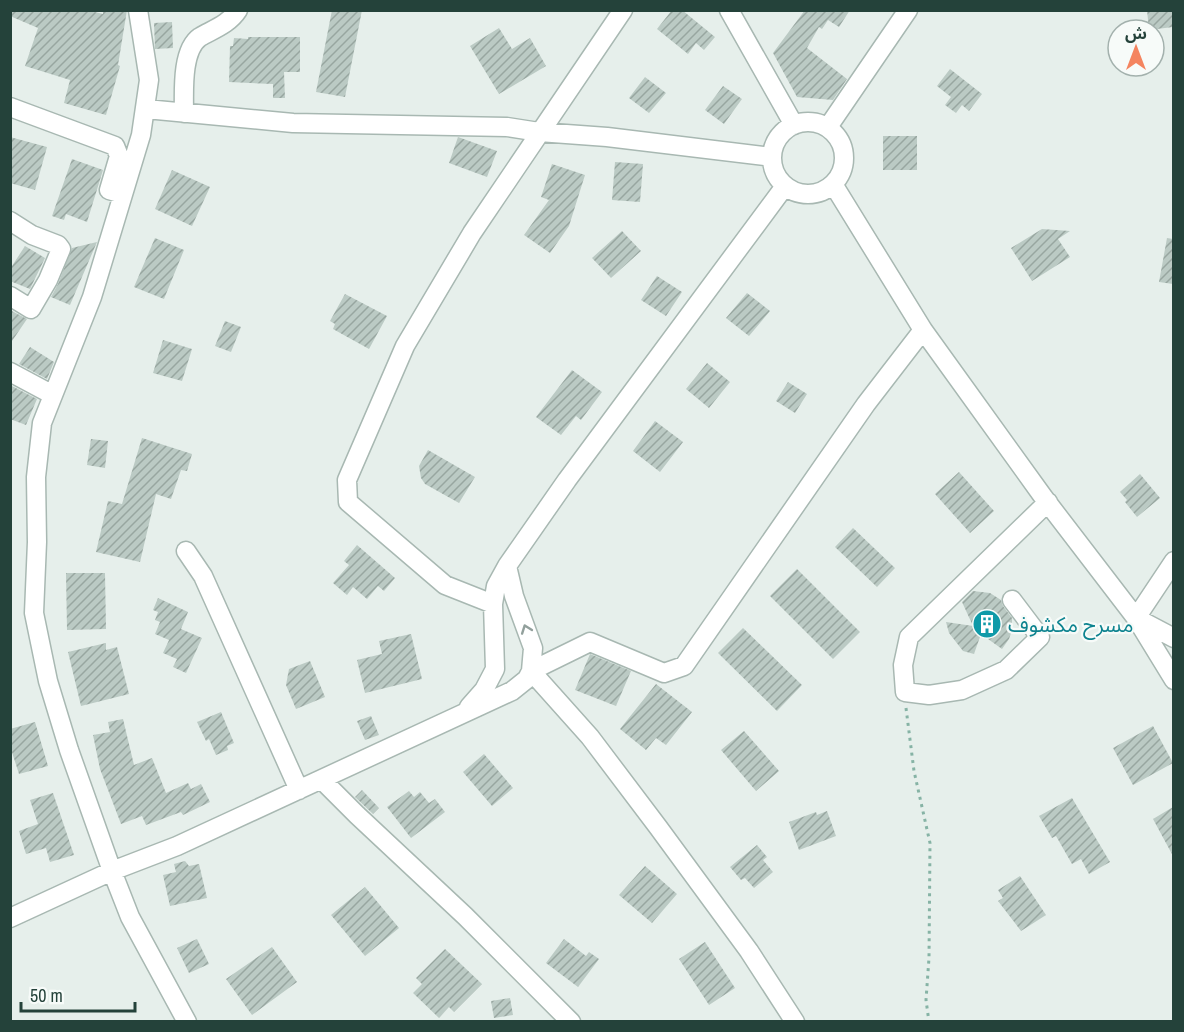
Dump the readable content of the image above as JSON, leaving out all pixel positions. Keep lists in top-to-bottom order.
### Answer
{
  "places": {
    "building": ["مسرح مكشوف"]
  },
  "scale_bar": "50 m",
  "north": "top"
}
